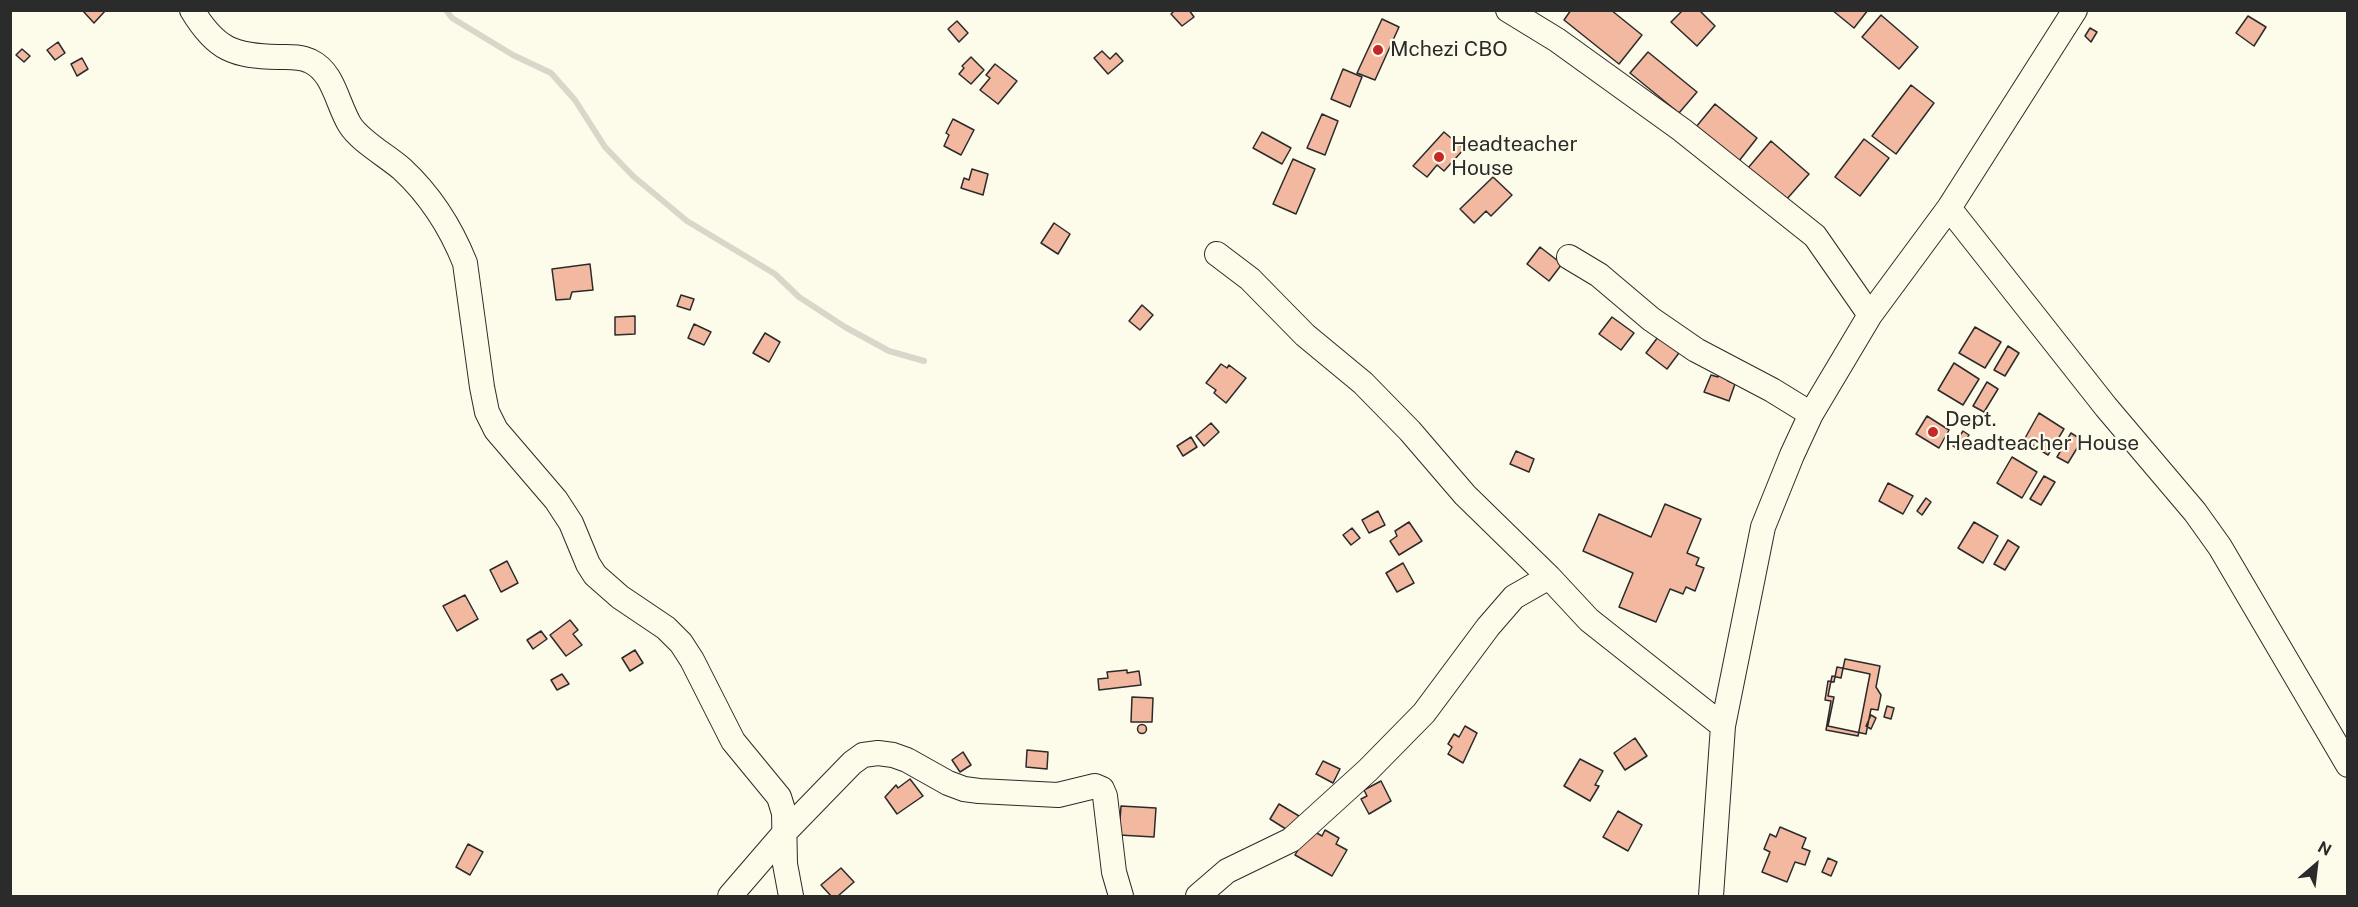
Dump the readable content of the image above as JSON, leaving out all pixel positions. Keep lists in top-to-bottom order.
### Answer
{
  "places": ["Mchezi CBO", "Headteacher House", "Dept. Headteacher House"],
  "north": "top right"
}
